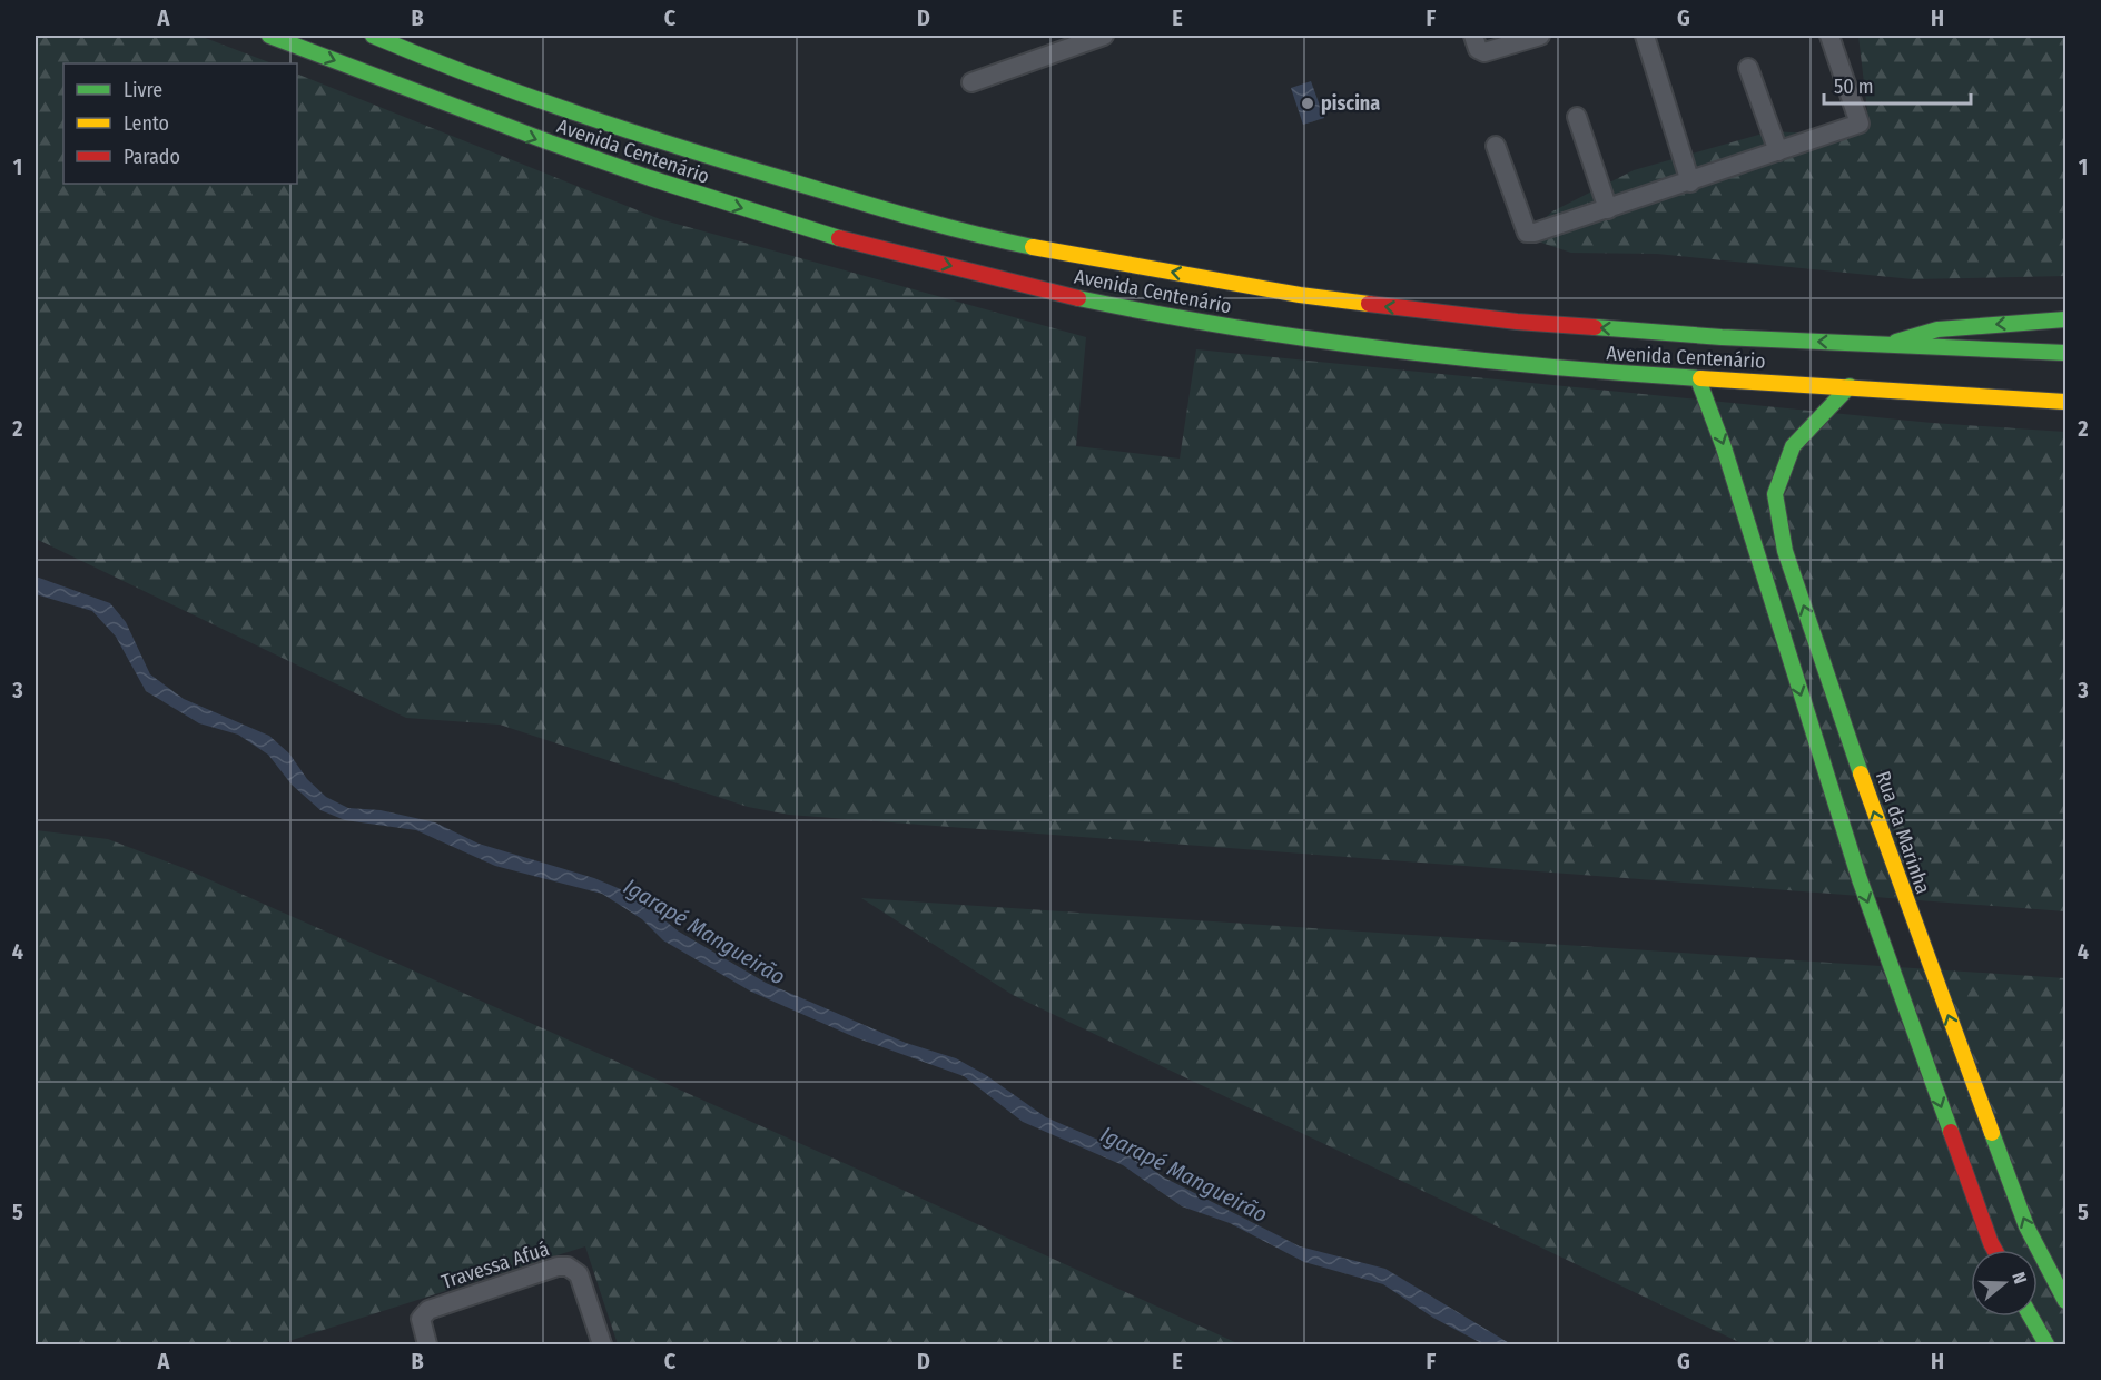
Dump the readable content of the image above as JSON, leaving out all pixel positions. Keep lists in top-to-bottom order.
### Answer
{
  "streets": {
    "main road": ["Avenida Centenário", "Rua da Marinha"],
    "street": ["Travessa Afuá"]
  },
  "crossings": [
    ["Avenida Centenário", "Rua da Marinha"]
  ],
  "water": ["Igarapé Mangueirão"],
  "places": ["piscina"],
  "legend": ["Livre", "Lento", "Parado"],
  "scale_bar": "50 m",
  "north": "right",
  "grid": {
    "columns": [
      "A",
      "B",
      "C",
      "D",
      "E",
      "F",
      "G",
      "H"
    ],
    "rows": [
      "1",
      "2",
      "3",
      "4",
      "5"
    ]
  }
}
